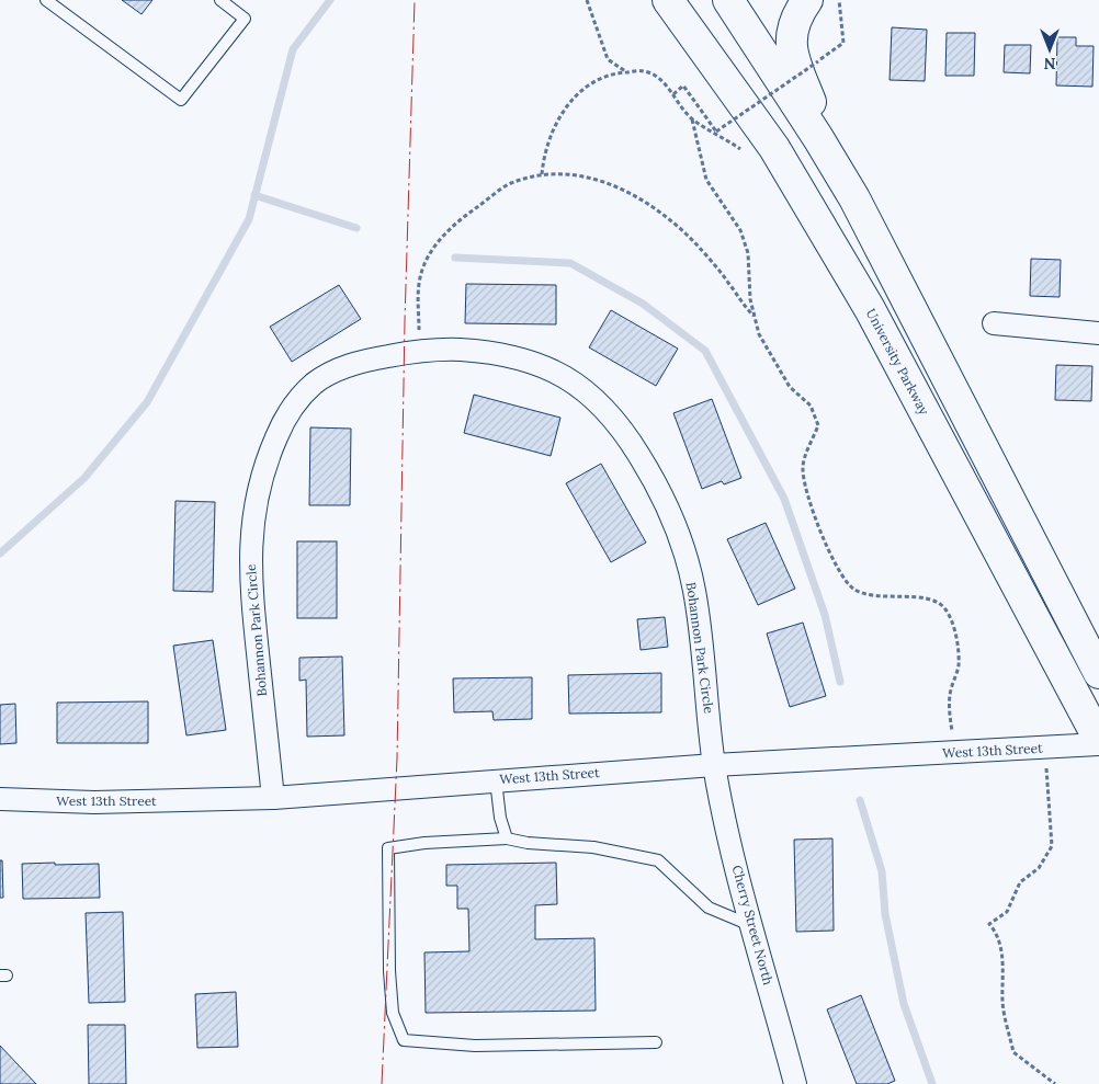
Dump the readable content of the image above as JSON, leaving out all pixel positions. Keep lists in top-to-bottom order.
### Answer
{
  "streets": {
    "main road": ["University Parkway"],
    "street": ["Bohannon Park Circle", "West 13th Street", "Cherry Street North"]
  },
  "crossings": [
    ["Bohannon Park Circle", "West 13th Street"],
    ["Bohannon Park Circle", "Cherry Street North"],
    ["West 13th Street", "Cherry Street North"]
  ],
  "north": "bottom"
}
